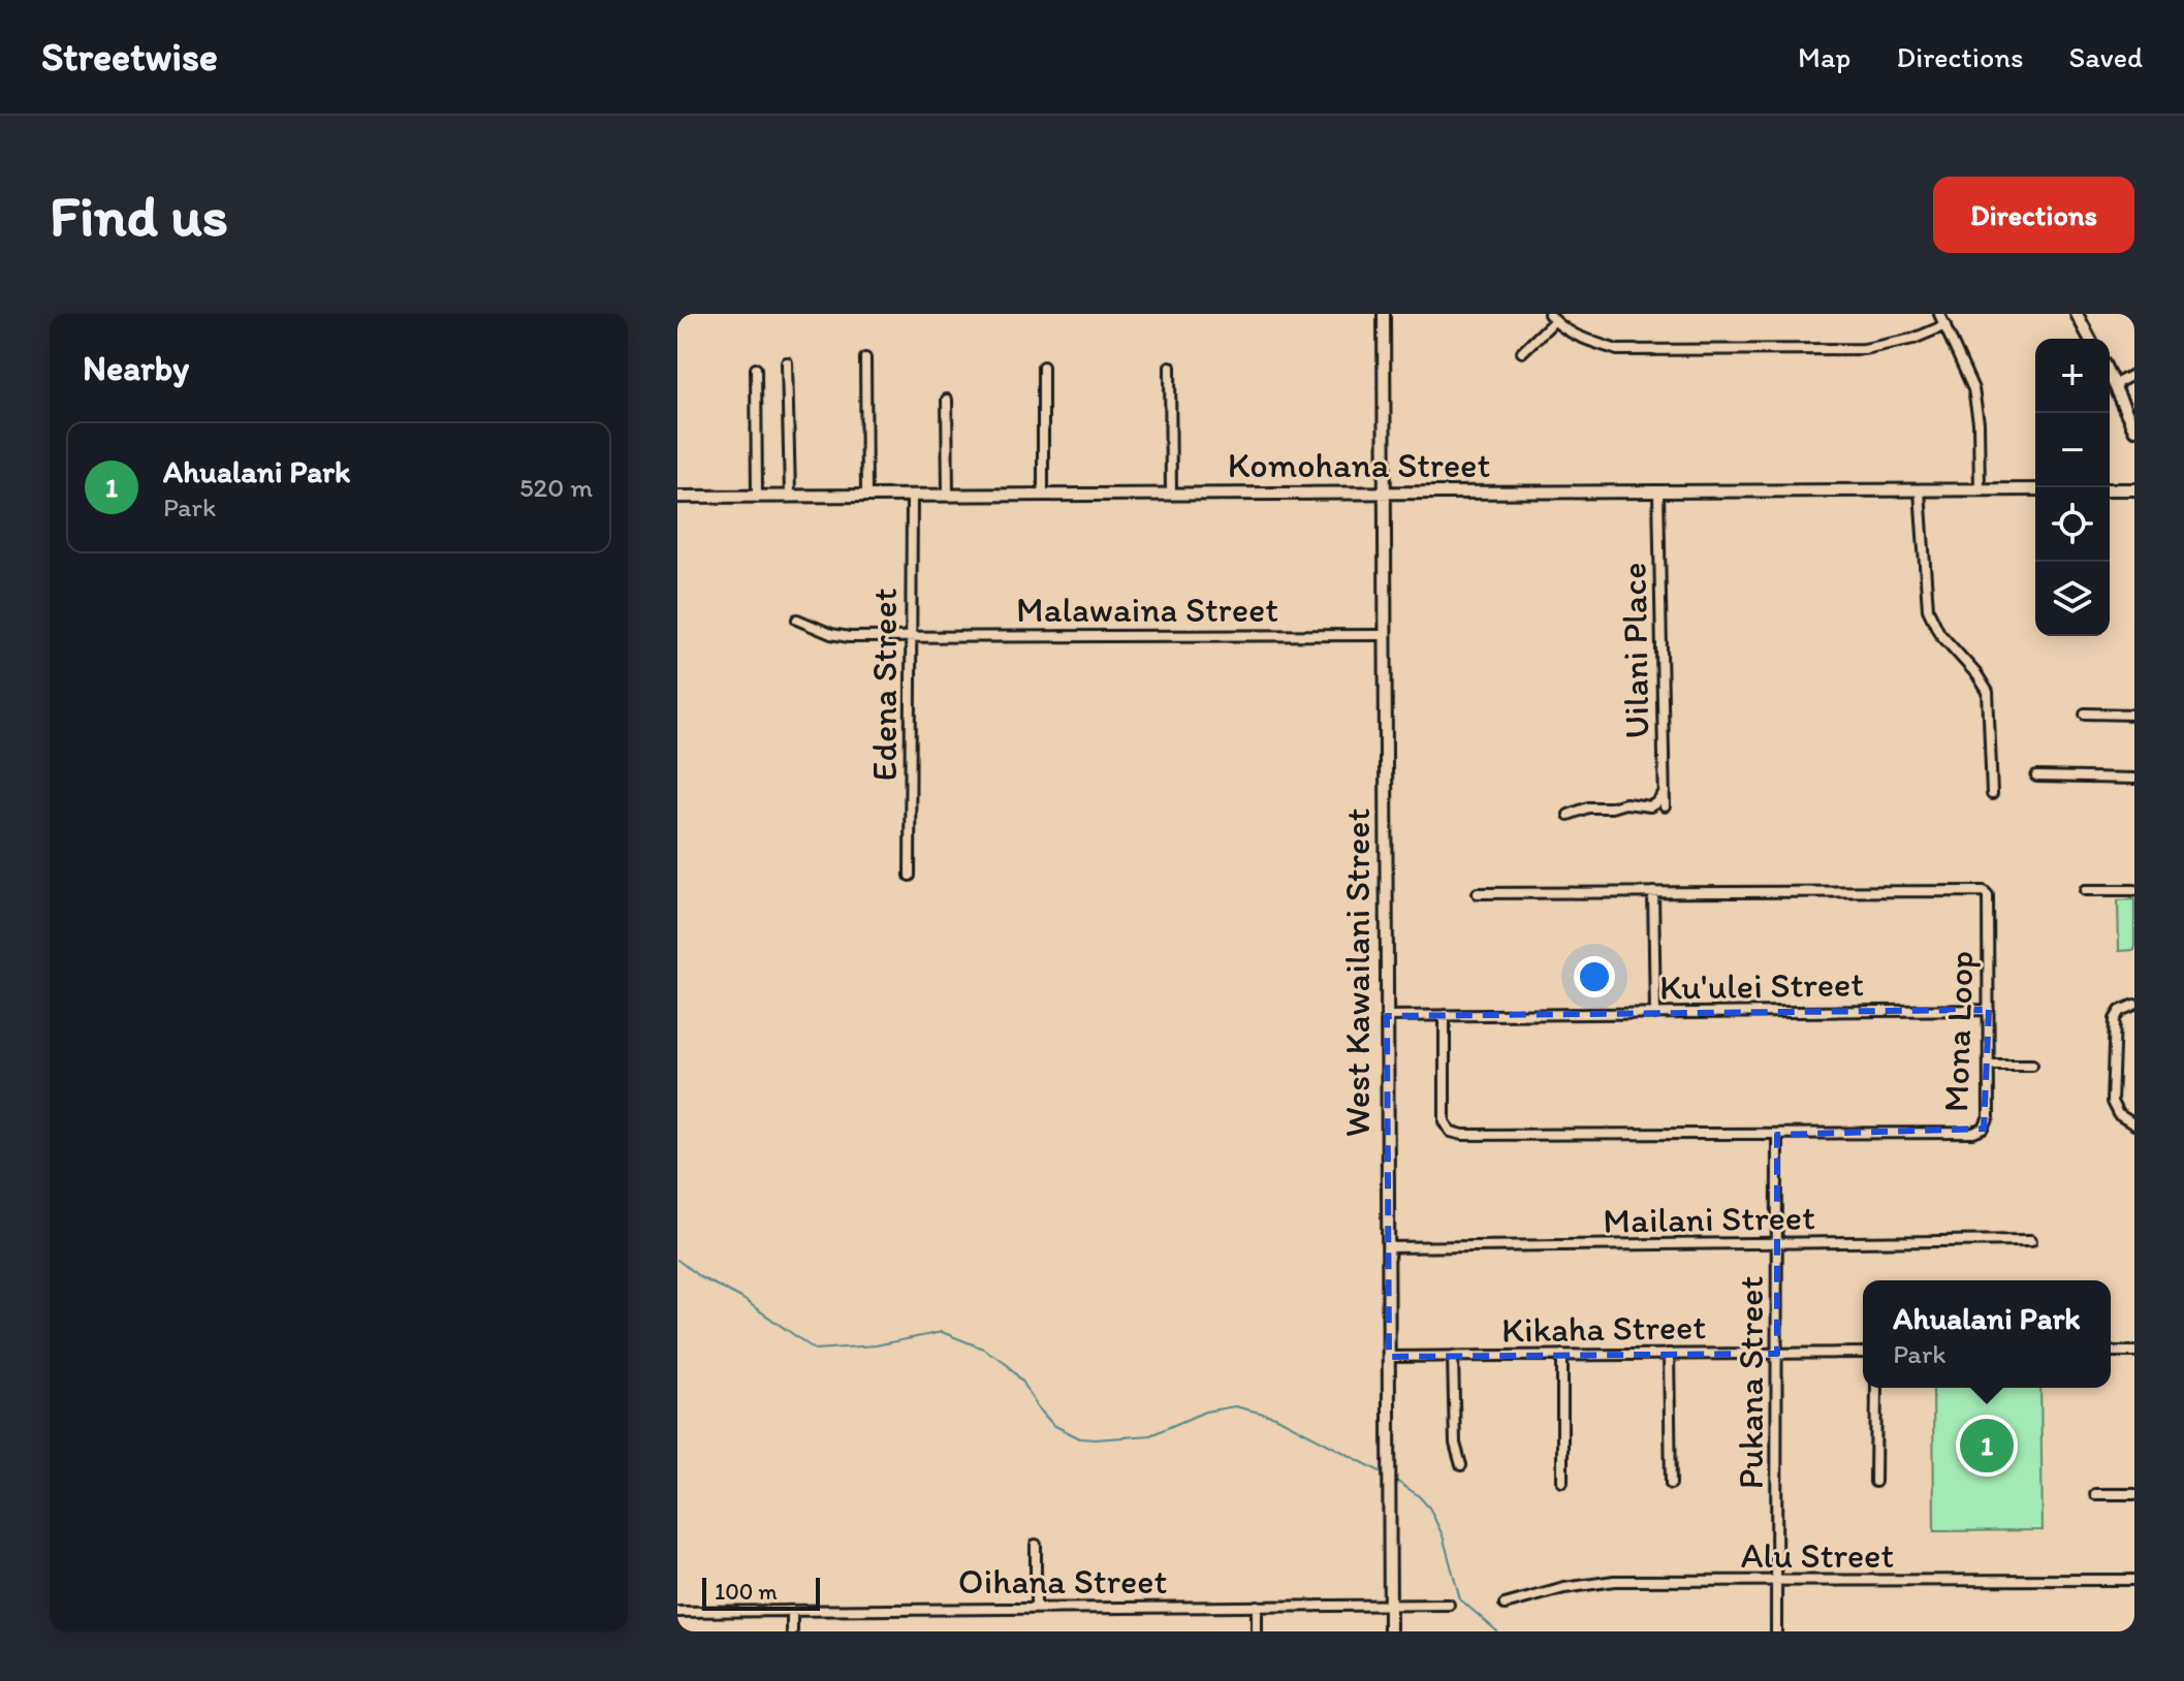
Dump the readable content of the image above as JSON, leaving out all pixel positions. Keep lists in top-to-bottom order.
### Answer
{
  "streets": {
    "street": [
      "Komohana Street",
      "Malawaina Street",
      "Uilani Place",
      "Edena Street",
      "West Kawailani Street",
      "Ku'ulei Street",
      "Mona Loop",
      "Mailani Street",
      "Kikaha Street",
      "Pukana Street",
      "Alu Street",
      "Oihana Street"
    ]
  },
  "crossings": [
    ["Komohana Street", "Uilani Place"],
    ["Komohana Street", "Edena Street"],
    ["Komohana Street", "West Kawailani Street"],
    ["Malawaina Street", "Edena Street"],
    ["Malawaina Street", "West Kawailani Street"],
    ["West Kawailani Street", "Ku'ulei Street"],
    ["West Kawailani Street", "Mailani Street"],
    ["West Kawailani Street", "Kikaha Street"],
    ["West Kawailani Street", "Oihana Street"],
    ["Ku'ulei Street", "Mona Loop"],
    ["Mona Loop", "Pukana Street"],
    ["Mailani Street", "Pukana Street"],
    ["Kikaha Street", "Pukana Street"],
    ["Pukana Street", "Alu Street"]
  ],
  "scale_bar": "100 m",
  "page": {
    "header": "Streetwise",
    "nav": ["Map", "Directions", "Saved"],
    "buttons": "Directions",
    "title": "Find us",
    "heading": "Nearby",
    "map_buttons": ["+", "−"],
    "list": [
      {
        "mark": "1",
        "name": "Ahualani Park",
        "note": "Park",
        "value": "520 m"
      }
    ],
    "popup": ["Ahualani Park", "Park"],
    "pins": "1",
    "scale": "100 m"
  }
}
